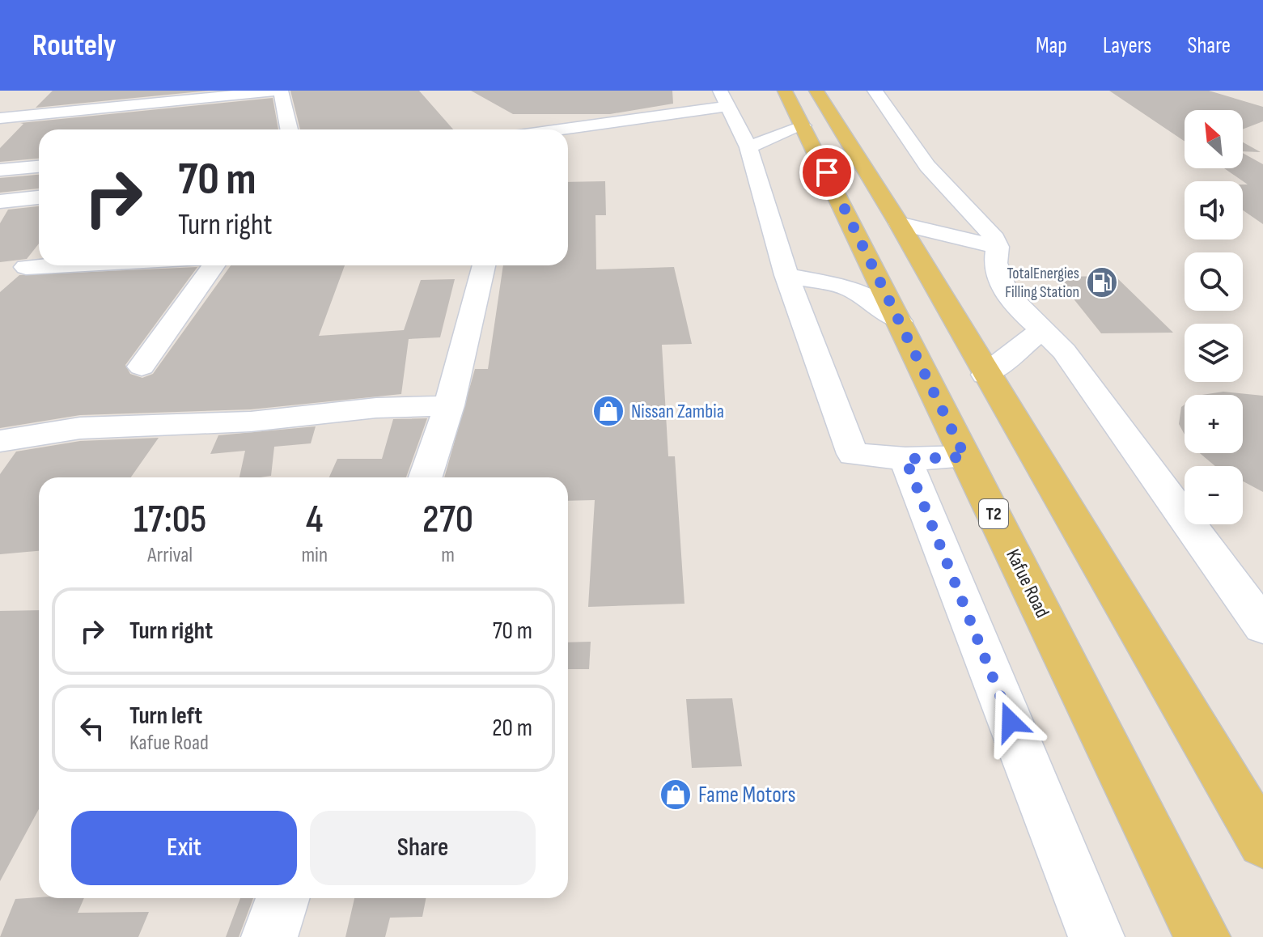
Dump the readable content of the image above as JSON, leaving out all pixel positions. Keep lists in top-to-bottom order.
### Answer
{
  "streets": {
    "main road": ["T2", "Kafue Road"]
  },
  "places": {
    "fuel station": ["TotalEnergies Filling Station"],
    "shop": ["Nissan Zambia", "Fame Motors"]
  },
  "north": "top left",
  "page": {
    "header": "Routely",
    "nav": ["Map", "Layers", "Share"],
    "map_buttons": ["+", "−"],
    "turn": ["70 m", "Turn right"],
    "eta": [
      "17:05",
      "Arrival",
      "4",
      "min",
      "270",
      "m"
    ],
    "list": [
      {
        "name": "Turn right",
        "value": "70 m"
      },
      {
        "name": "Turn left",
        "note": "Kafue Road",
        "value": "20 m"
      }
    ],
    "buttons": ["Exit", "Share"]
  }
}
